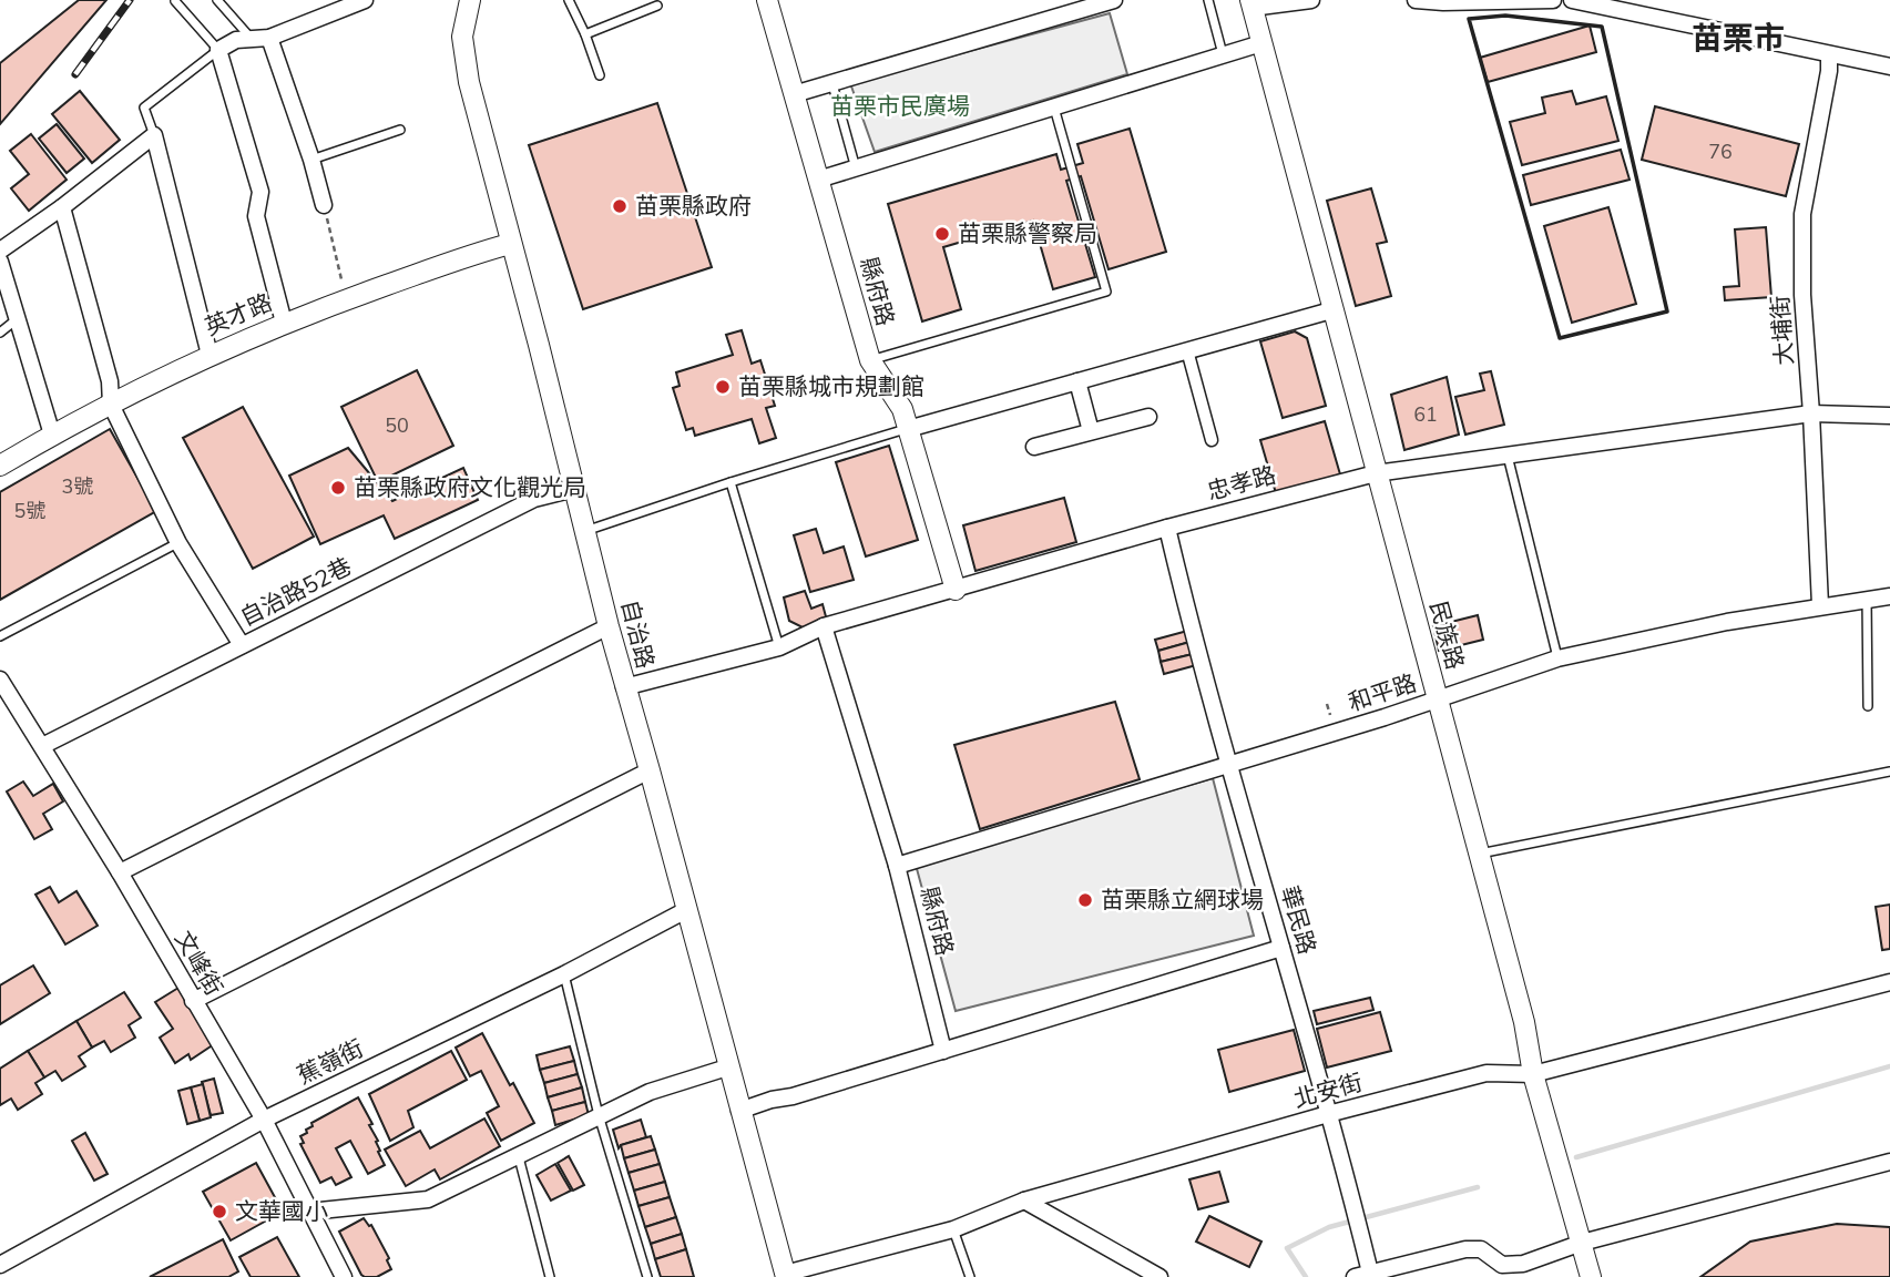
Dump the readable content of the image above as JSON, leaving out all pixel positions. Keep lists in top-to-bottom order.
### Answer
{
  "streets": {
    "street": [
      "縣府路",
      "英才路",
      "大埔街",
      "忠孝路",
      "自治路52巷",
      "自治路",
      "民族路",
      "和平路",
      "華民路",
      "文峰街",
      "蕉嶺街",
      "北安街"
    ]
  },
  "crossings": [
    ["縣府路", "忠孝路"],
    ["縣府路", "和平路"],
    ["英才路", "自治路"],
    ["大埔街", "忠孝路"],
    ["大埔街", "和平路"],
    ["忠孝路", "自治路"],
    ["忠孝路", "民族路"],
    ["忠孝路", "華民路"],
    ["自治路52巷", "自治路"],
    ["自治路52巷", "文峰街"],
    ["自治路", "蕉嶺街"],
    ["自治路", "北安街"],
    ["民族路", "和平路"],
    ["民族路", "北安街"],
    ["和平路", "華民路"],
    ["華民路", "北安街"],
    ["文峰街", "蕉嶺街"]
  ],
  "districts": ["苗栗市"],
  "parks": ["苗栗市民廣場"],
  "places": [
    "苗栗縣政府",
    "苗栗縣警察局",
    "苗栗縣城市規劃館",
    "苗栗縣政府文化觀光局",
    "苗栗縣立網球場",
    "文華國小"
  ],
  "house_numbers": [
    "76",
    "61",
    "50",
    "3號",
    "5號"
  ]
}
